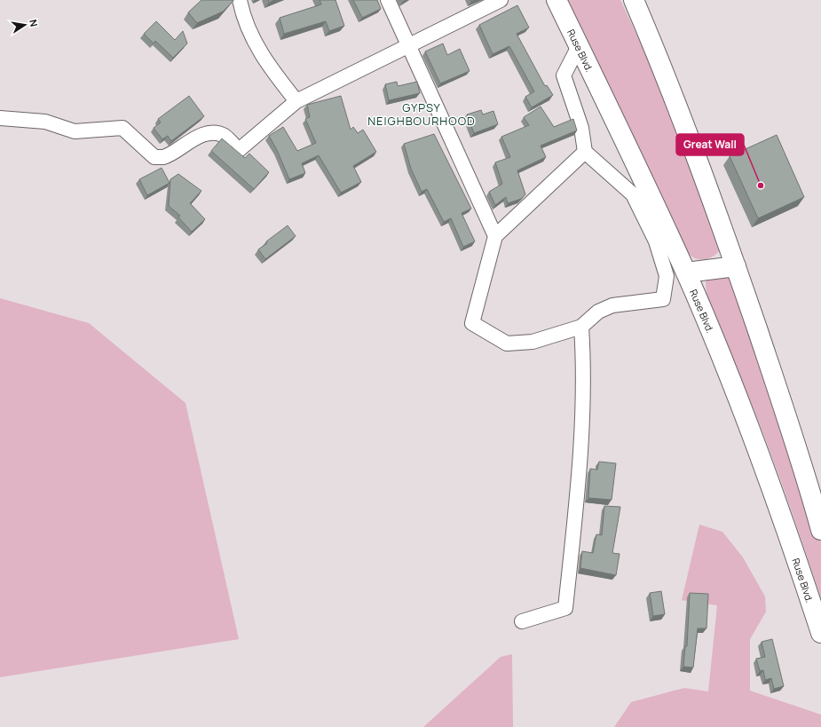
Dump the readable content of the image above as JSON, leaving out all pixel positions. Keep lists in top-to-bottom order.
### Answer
{
  "streets": {
    "main road": ["Ruse Blvd."]
  },
  "districts": ["GYPSY NEIGHBOURHOOD"],
  "places": ["Great Wall"],
  "north": "right"
}
